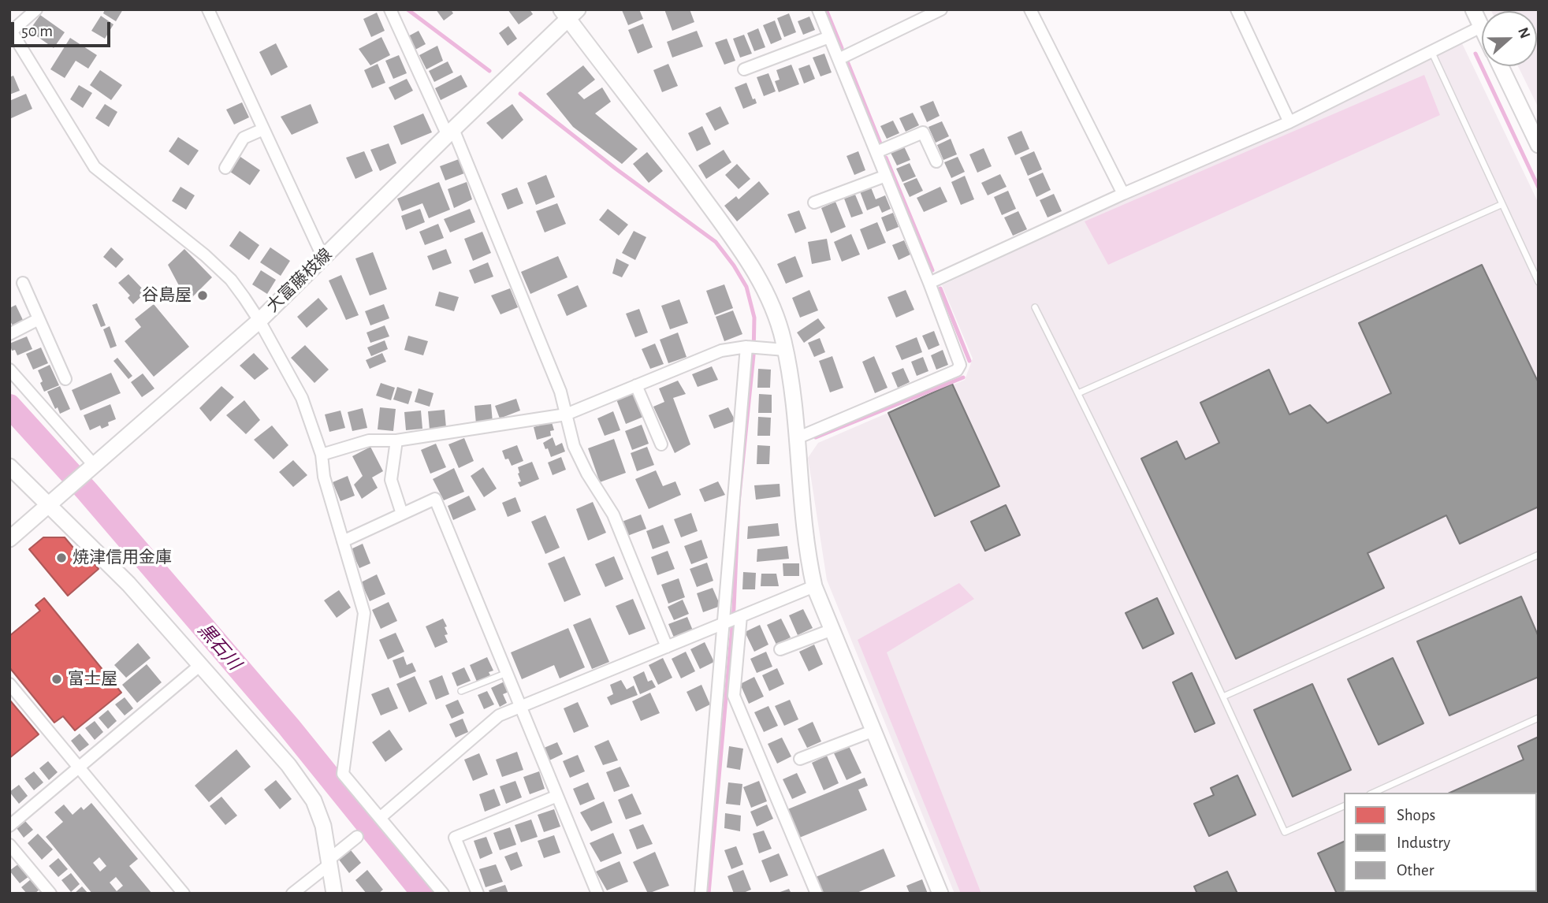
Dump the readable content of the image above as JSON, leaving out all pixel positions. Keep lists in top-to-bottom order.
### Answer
{
  "streets": {
    "street": ["大富藤枝線"]
  },
  "water": ["黒石川"],
  "places": ["谷島屋", "焼津信用金庫", "富士屋"],
  "legend": ["Shops", "Industry", "Other"],
  "scale_bar": "50 m",
  "north": "right"
}
